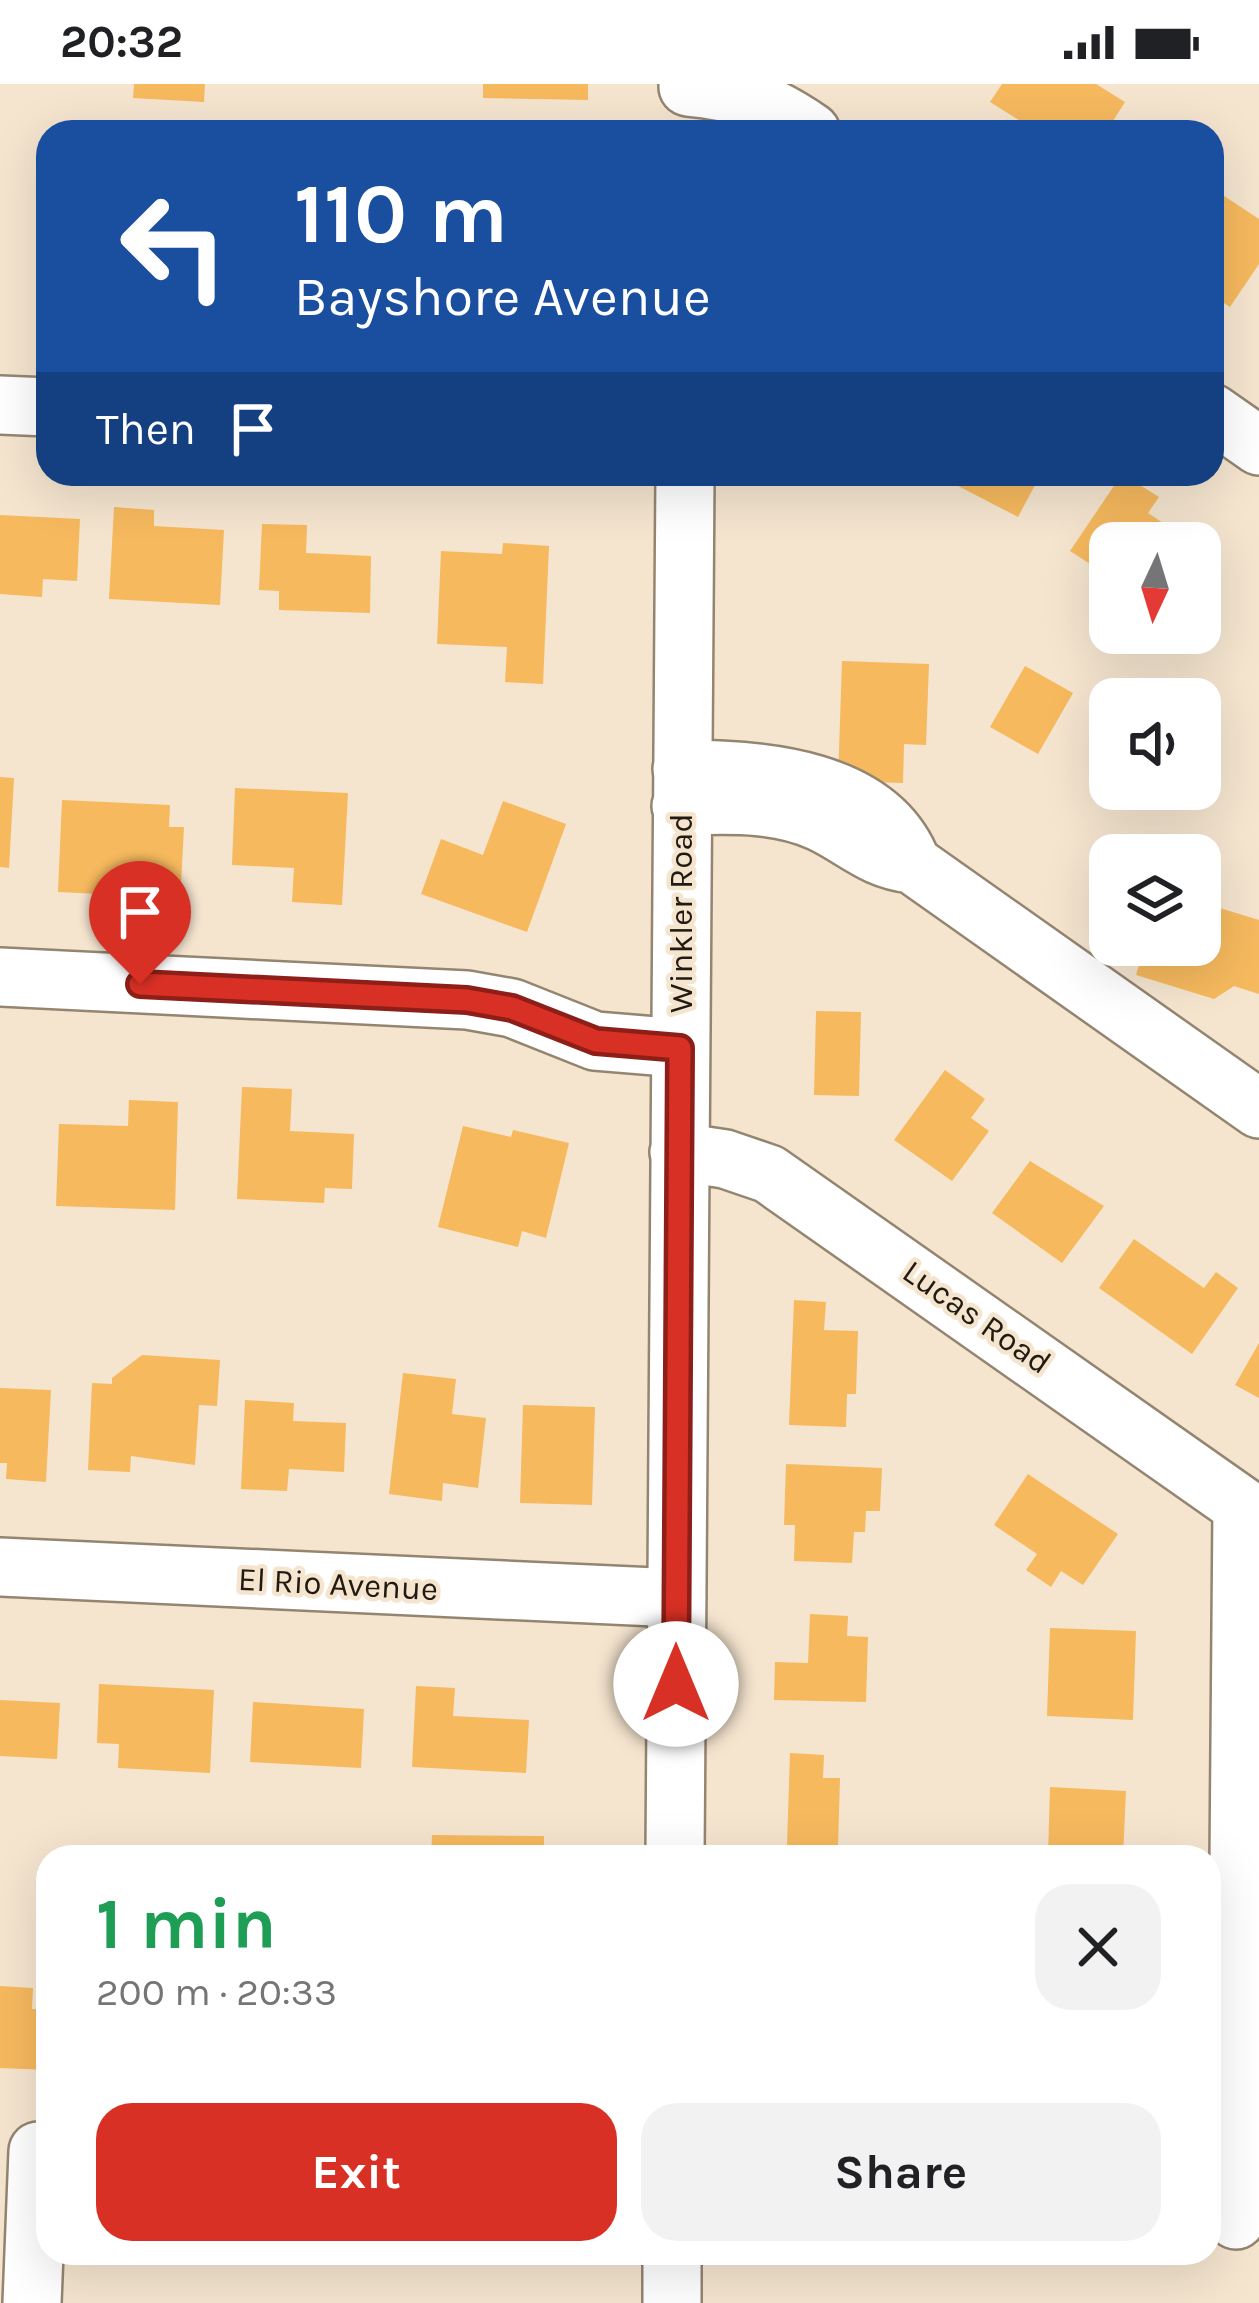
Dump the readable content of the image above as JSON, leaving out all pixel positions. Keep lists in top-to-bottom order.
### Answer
{
  "streets": {
    "street": ["Winkler Road", "Lucas Road", "El Rio Avenue"]
  },
  "crossings": [
    ["Winkler Road", "Lucas Road"],
    ["Winkler Road", "El Rio Avenue"]
  ],
  "north": "bottom",
  "page": {
    "status": "20:32",
    "turn": ["110 m", "Bayshore Avenue"],
    "then": "Then",
    "heading": ["1 min", "200 m · 20:33"],
    "buttons": ["Exit", "Share"]
  }
}
